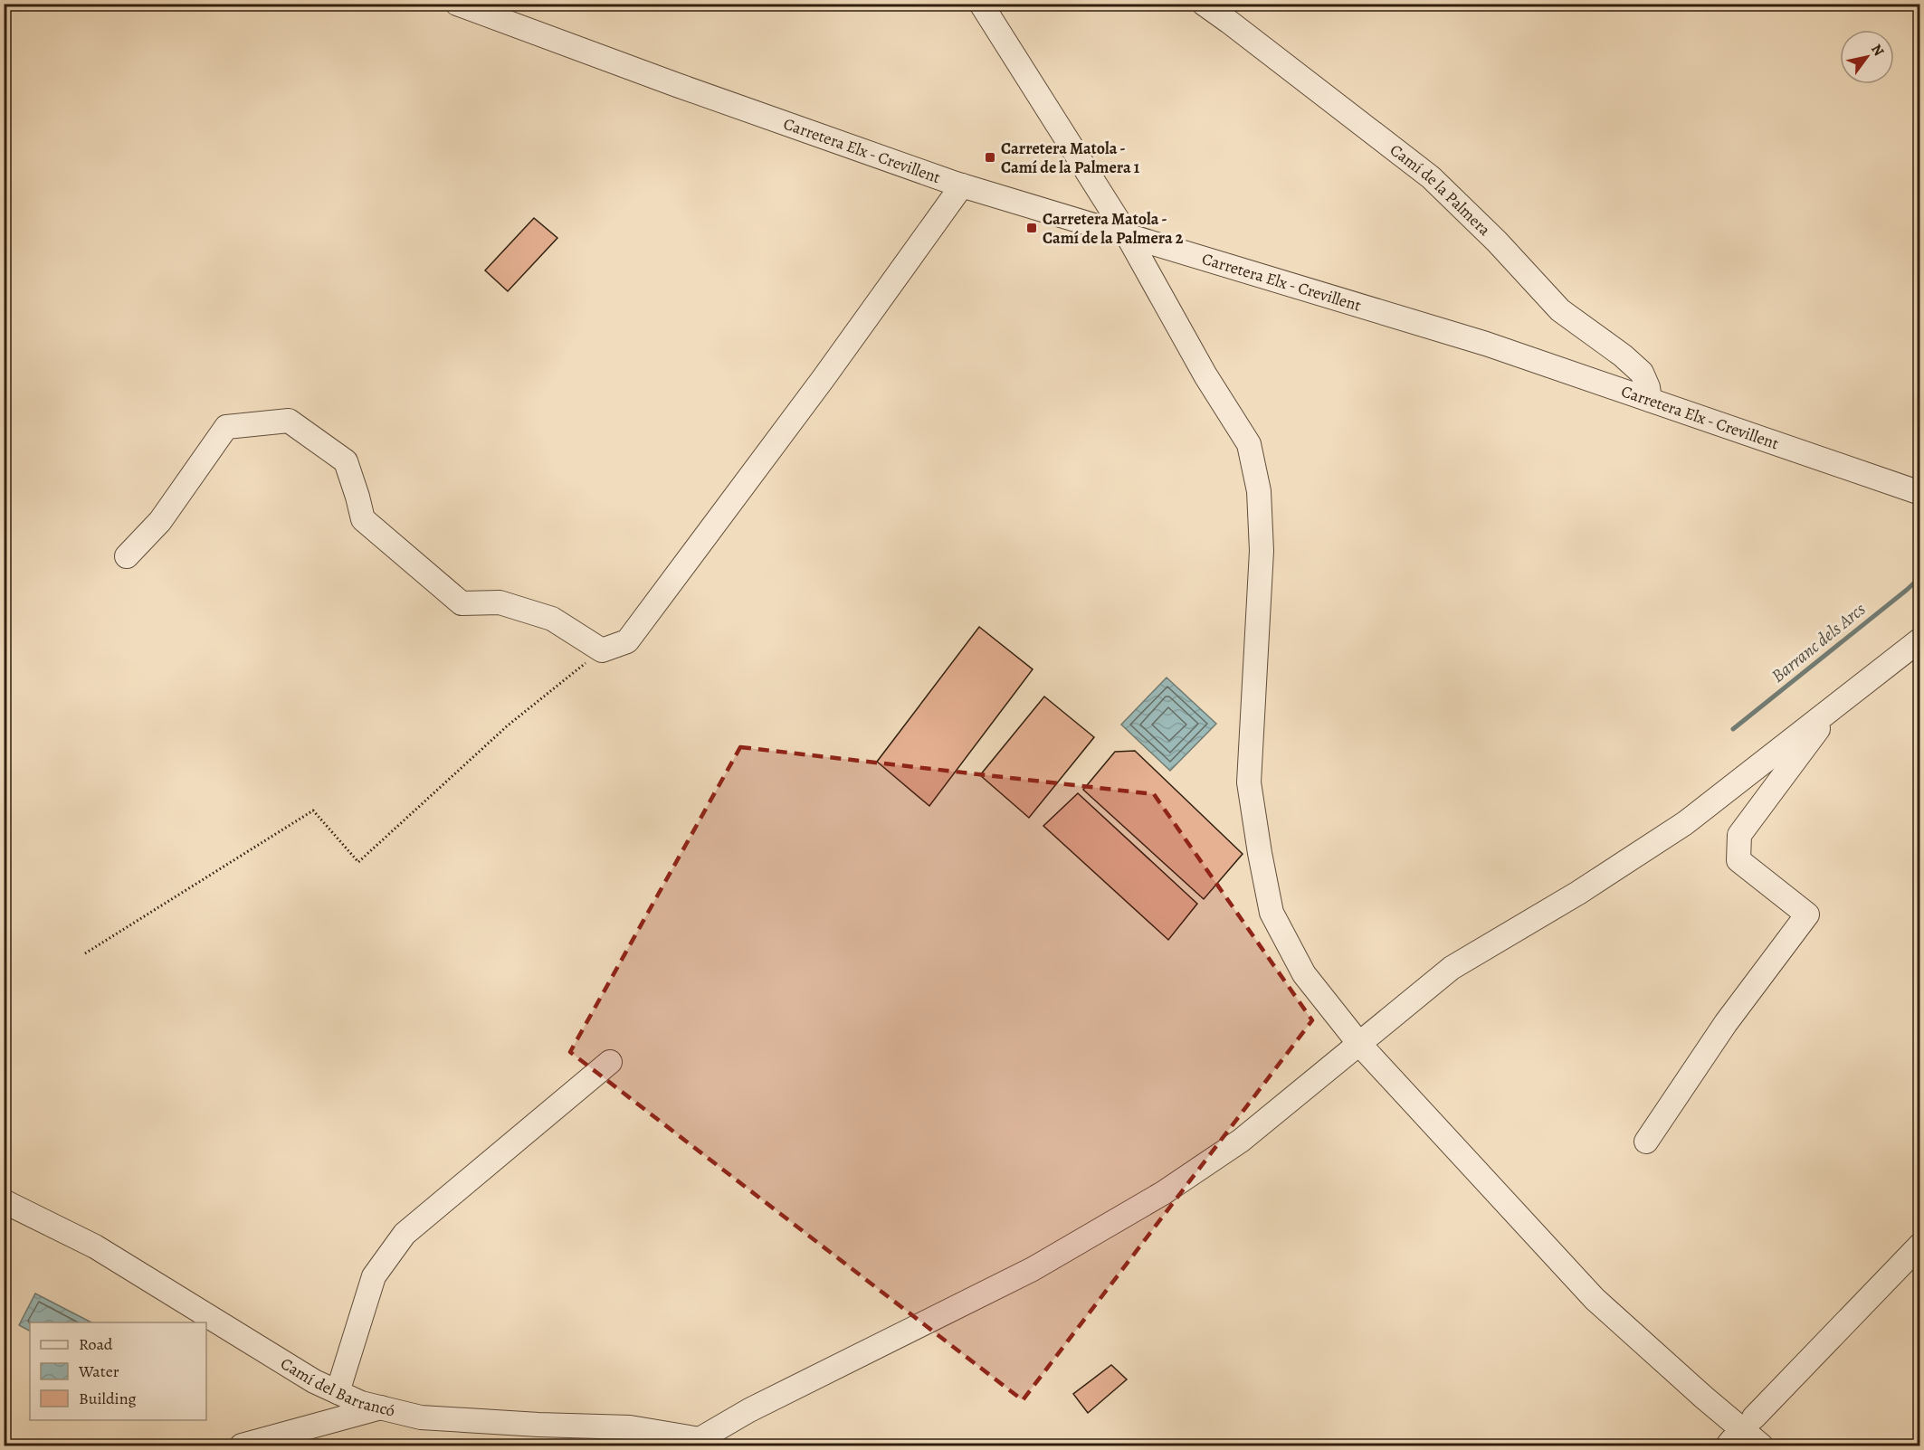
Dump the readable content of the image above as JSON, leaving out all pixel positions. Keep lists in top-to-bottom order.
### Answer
{
  "streets": {
    "street": ["Carretera Elx - Crevillent", "Camí de la Palmera", "Camí del Barrancó"]
  },
  "crossings": [
    ["Carretera Elx - Crevillent", "Camí de la Palmera"]
  ],
  "water": ["Barranc dels Arcs"],
  "places": {
    "transit": ["Carretera Matola - Camí de la Palmera 1", "Carretera Matola - Camí de la Palmera 2"]
  },
  "legend": ["Road", "Water", "Building"],
  "north": "top right"
}
